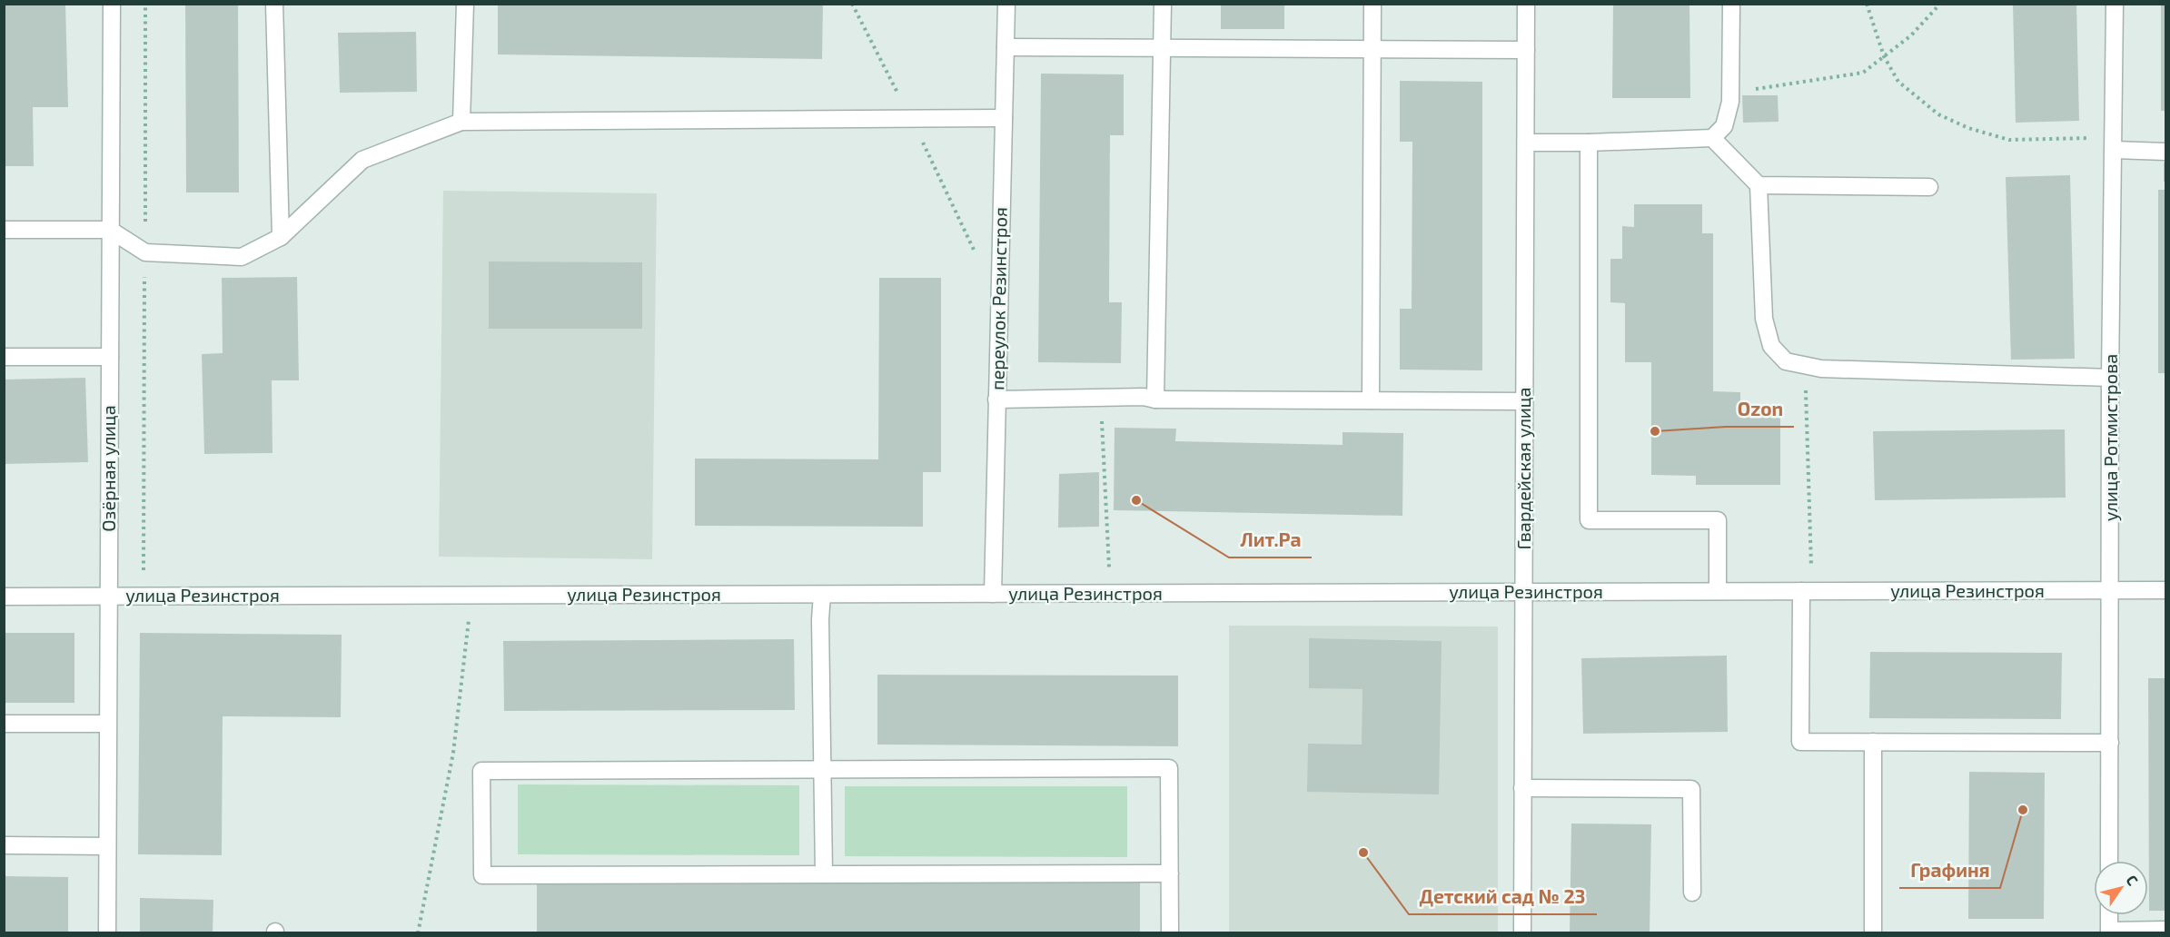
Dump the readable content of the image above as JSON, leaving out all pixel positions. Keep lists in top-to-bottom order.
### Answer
{
  "streets": {
    "street": [
      "переулок Резинстроя",
      "улица Ротмистрова",
      "Озёрная улица",
      "Гвардейская улица",
      "улица Резинстроя"
    ]
  },
  "crossings": [
    ["переулок Резинстроя", "улица Резинстроя"],
    ["улица Ротмистрова", "улица Резинстроя"],
    ["Озёрная улица", "улица Резинстроя"],
    ["Гвардейская улица", "улица Резинстроя"]
  ],
  "places": [
    "Ozon",
    "Лит.Ра",
    "Графиня",
    "Детский сад № 23"
  ],
  "north": "top right"
}
